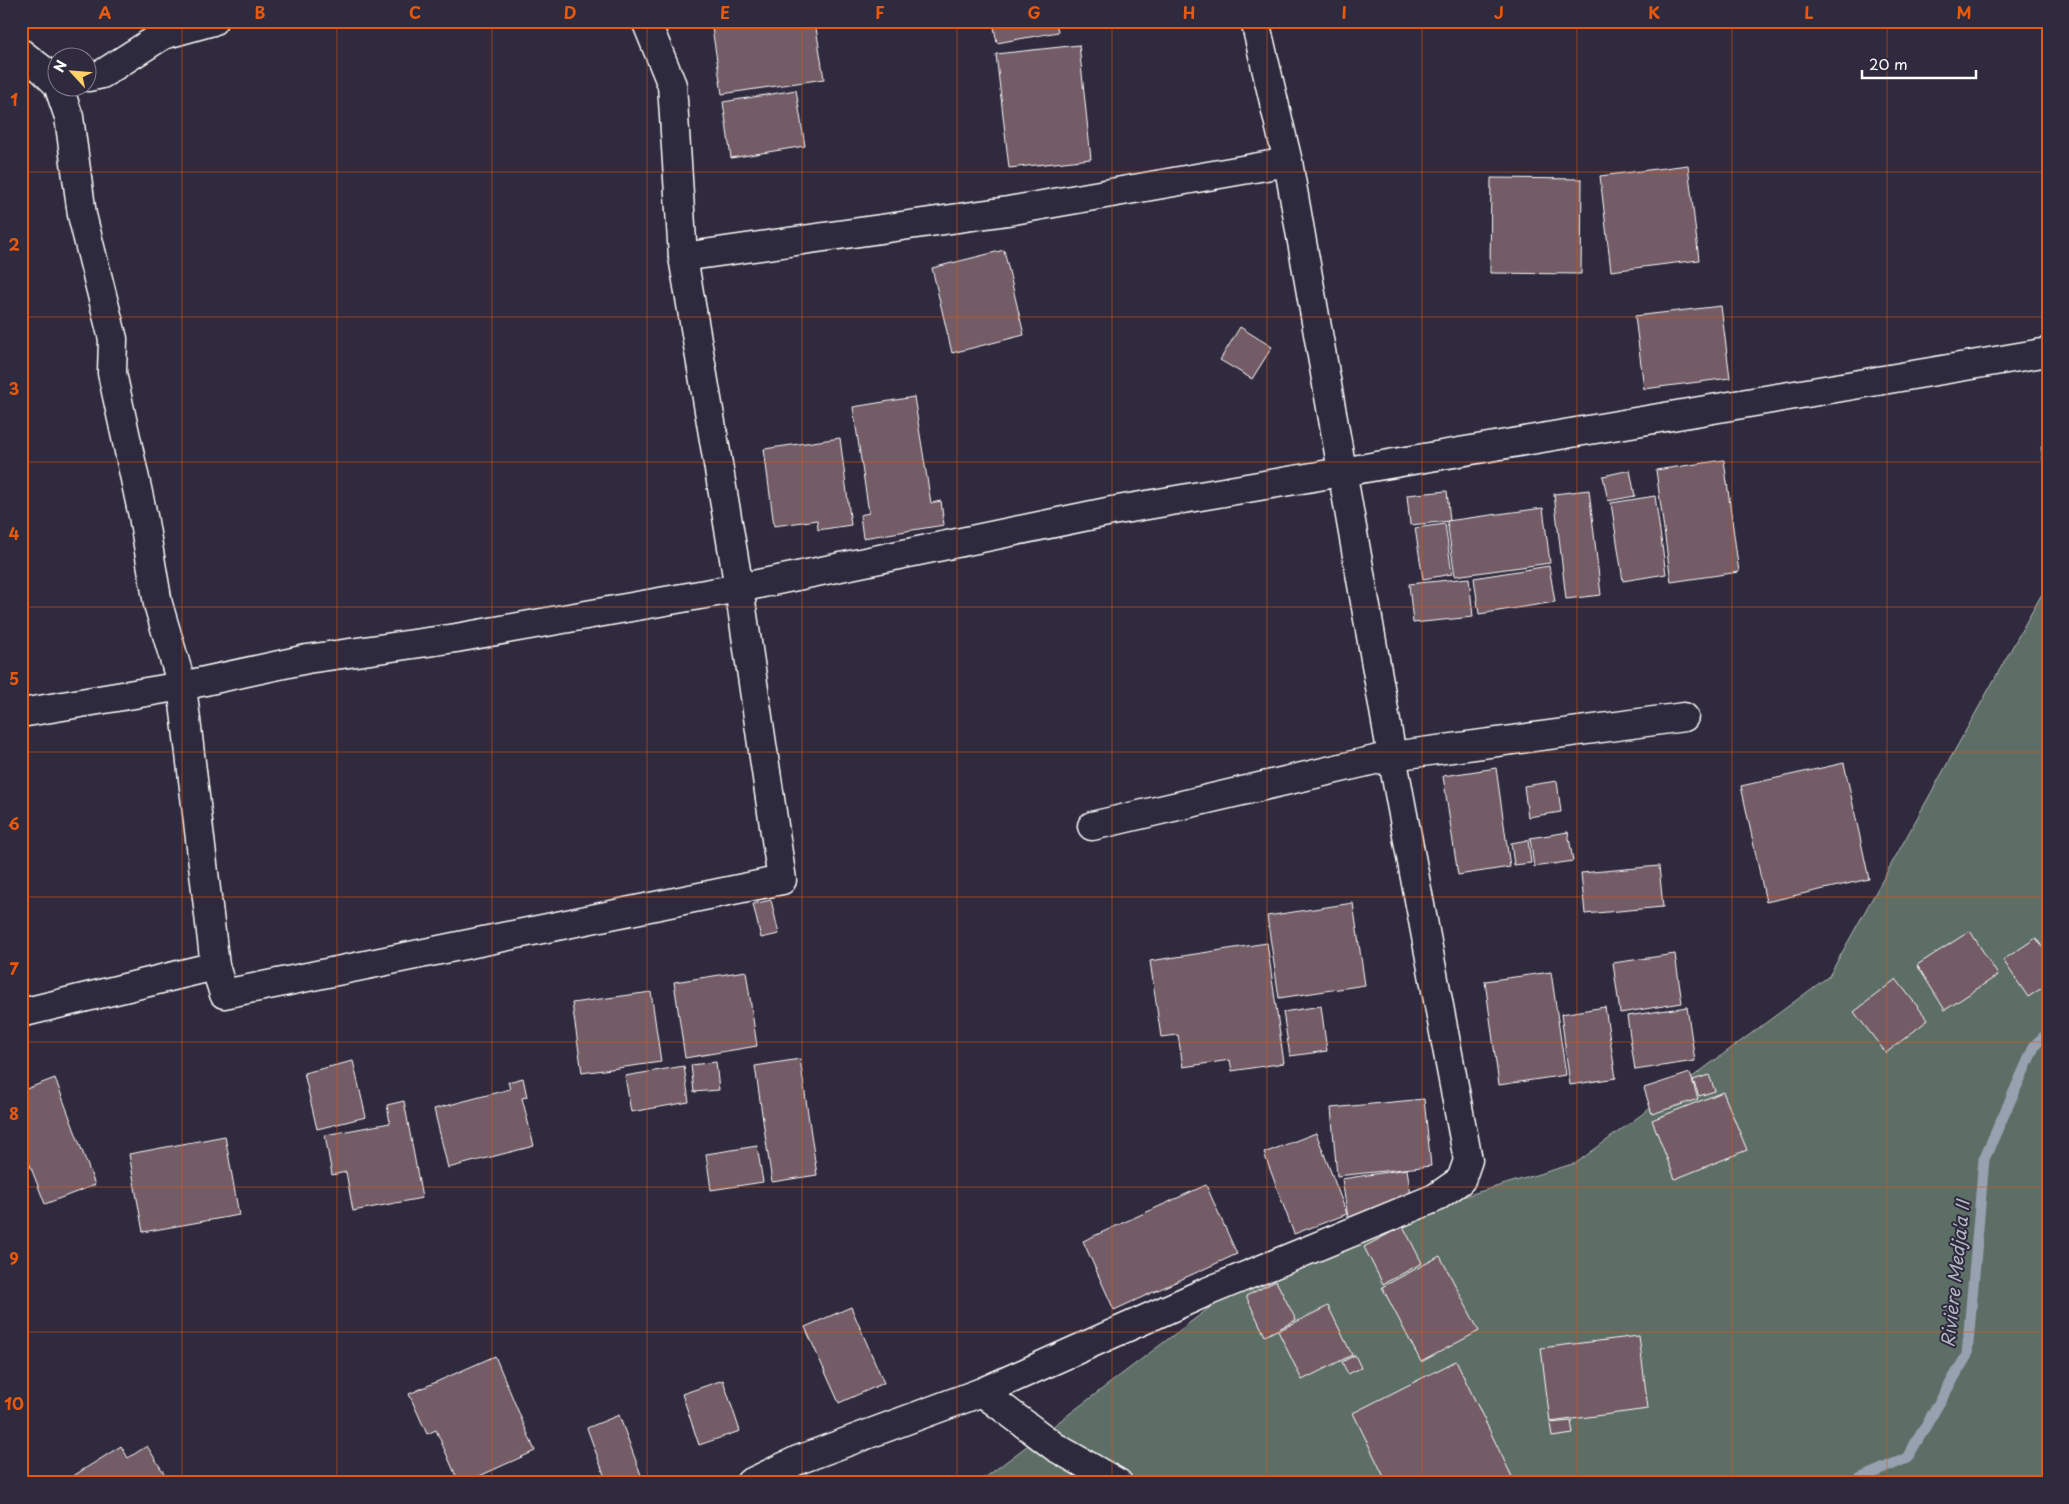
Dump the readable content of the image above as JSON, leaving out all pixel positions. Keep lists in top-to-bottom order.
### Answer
{
  "water": ["Rivière Medja'a II"],
  "scale_bar": "20 m",
  "north": "top left",
  "grid": {
    "columns": [
      "A",
      "B",
      "C",
      "D",
      "E",
      "F",
      "G",
      "H",
      "I",
      "J",
      "K",
      "L",
      "M"
    ],
    "rows": [
      "1",
      "2",
      "3",
      "4",
      "5",
      "6",
      "7",
      "8",
      "9",
      "10"
    ]
  }
}
